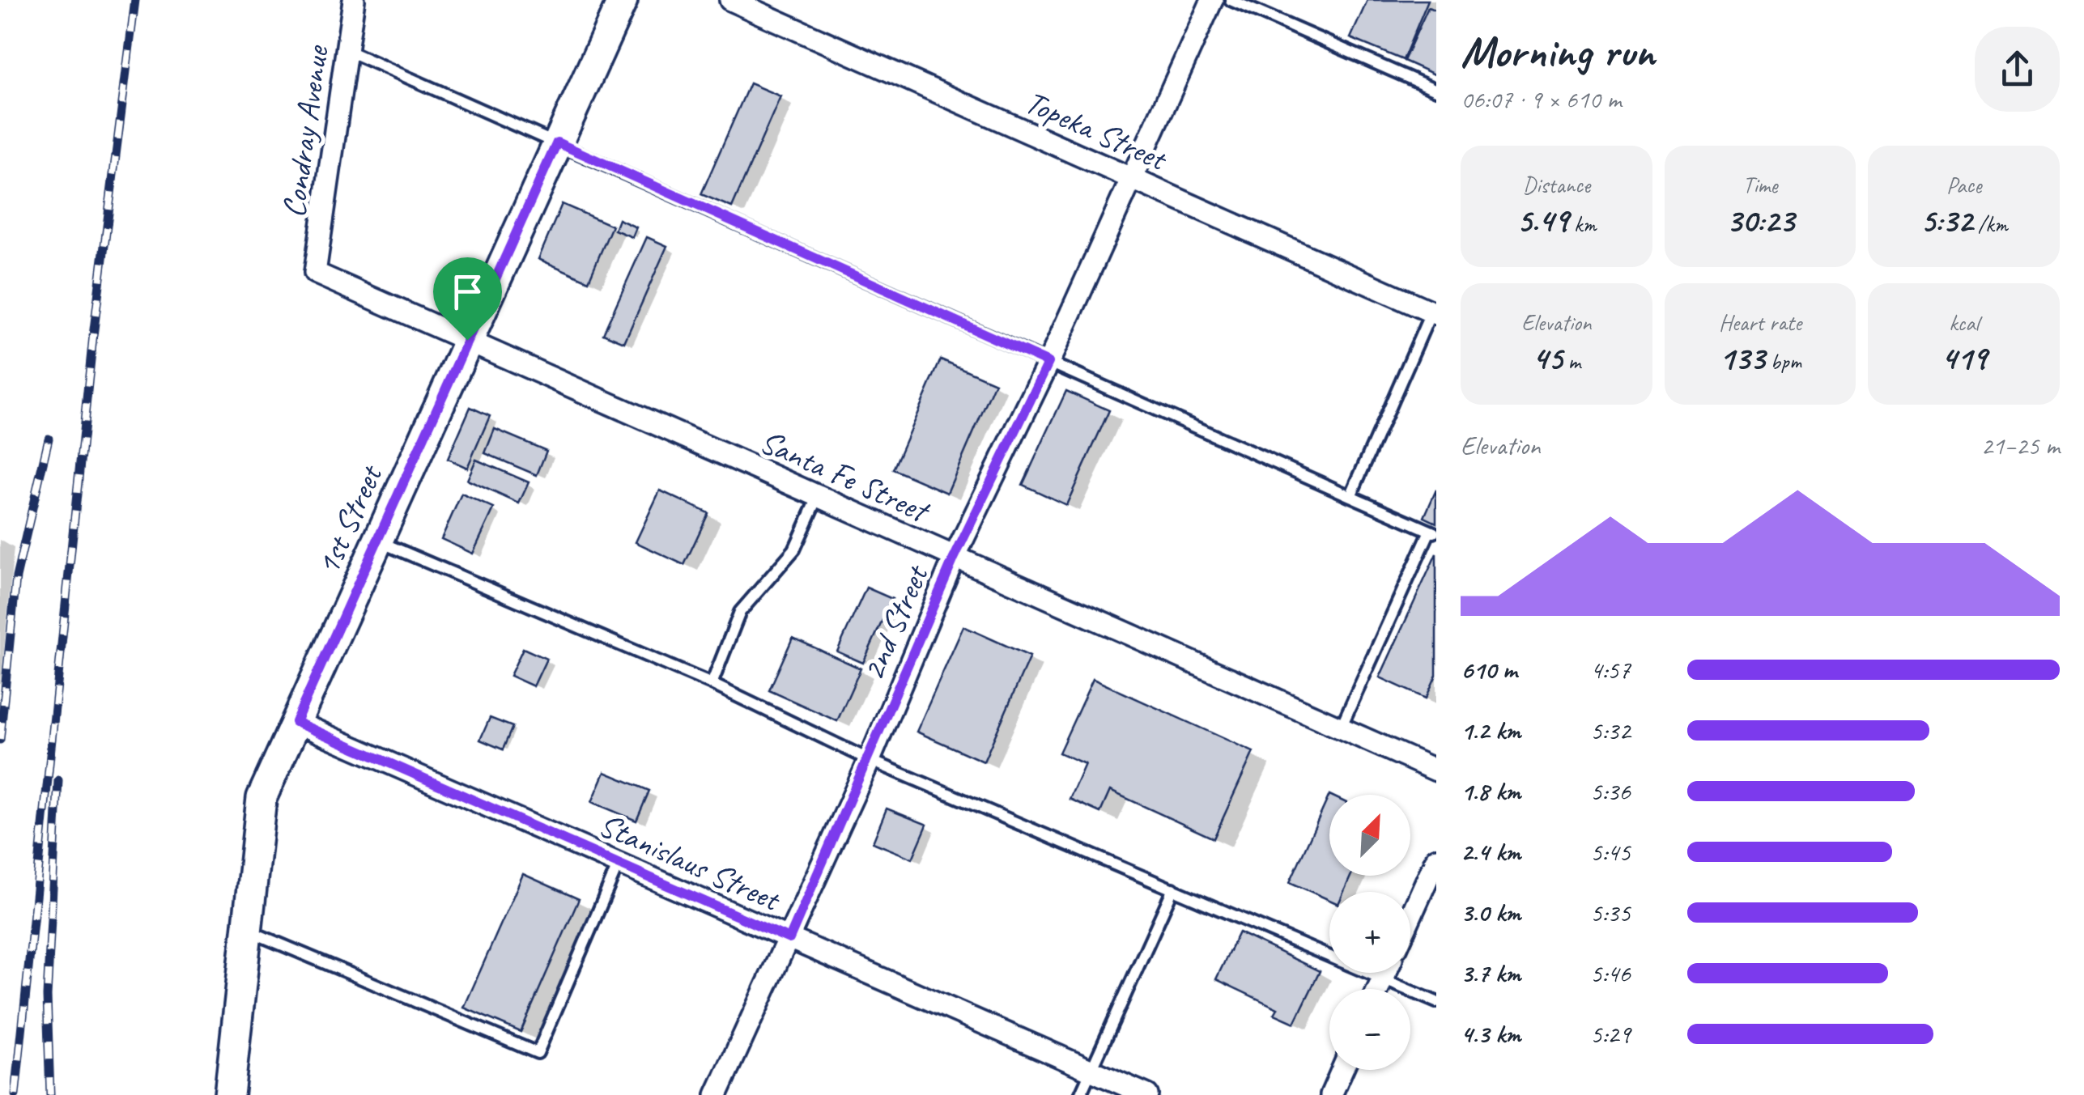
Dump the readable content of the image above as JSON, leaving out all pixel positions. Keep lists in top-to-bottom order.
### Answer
{
  "streets": {
    "street": [
      "Topeka Street",
      "Condray Avenue",
      "Santa Fe Street",
      "1st Street",
      "2nd Street",
      "Stanislaus Street"
    ]
  },
  "crossings": [
    ["Topeka Street", "2nd Street"],
    ["Condray Avenue", "Santa Fe Street"],
    ["Santa Fe Street", "1st Street"],
    ["Santa Fe Street", "2nd Street"],
    ["1st Street", "Stanislaus Street"],
    ["2nd Street", "Stanislaus Street"]
  ],
  "north": "top right",
  "page": {
    "heading": ["Morning run", "06:07 · 9 × 610 m"],
    "stats": [
      ["Distance", "5.49 km"],
      ["Time", "30:23"],
      ["Pace", "5:32 /km"],
      ["Elevation", "45 m"],
      ["Heart rate", "133 bpm"],
      ["kcal", "419"]
    ],
    "chart": ["Elevation", "21–25 m"],
    "list": [
      {
        "name": "610 m",
        "note": "4:57"
      },
      {
        "name": "1.2 km",
        "note": "5:32"
      },
      {
        "name": "1.8 km",
        "note": "5:36"
      },
      {
        "name": "2.4 km",
        "note": "5:45"
      },
      {
        "name": "3.0 km",
        "note": "5:35"
      },
      {
        "name": "3.7 km",
        "note": "5:46"
      },
      {
        "name": "4.3 km",
        "note": "5:29"
      }
    ],
    "map_buttons": ["+", "−"]
  }
}
